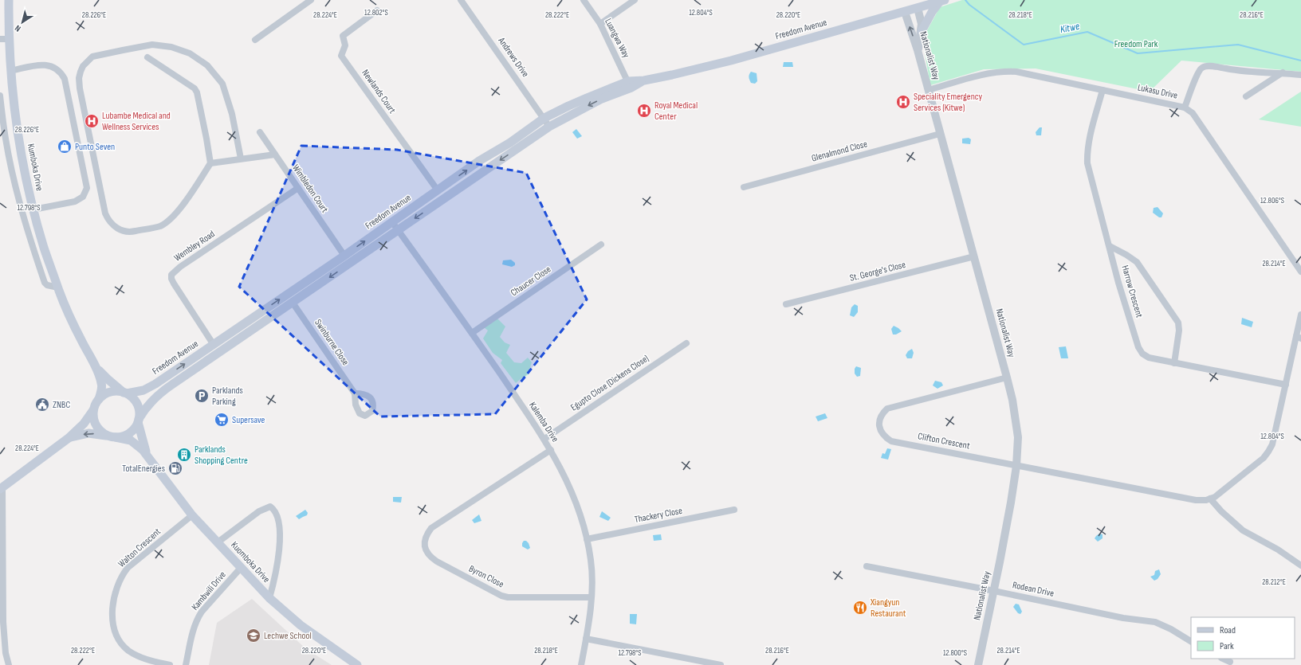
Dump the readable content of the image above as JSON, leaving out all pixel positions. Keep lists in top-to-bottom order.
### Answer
{
  "streets": {
    "main road": ["Freedom Avenue", "Kumboka Drive", "Kuomboka Drive"],
    "street": [
      "Luangwa Way",
      "Nationalist Way",
      "Andrews Drive",
      "Newlands Court",
      "Lukasu Drive",
      "Glenalmond Close",
      "Wimbledon Court",
      "Wembley Road",
      "St. George's Close",
      "Chaucer Close",
      "Harrow Crescent",
      "Swinburne Close",
      "Egupto Close (Dickens Close)",
      "Kalemba Drive",
      "Clifton Crescent",
      "Thackery Close",
      "Walton Crescent",
      "Byron Close",
      "Rodean Drive",
      "Kambwili Drive"
    ]
  },
  "crossings": [
    ["Freedom Avenue", "Luangwa Way"],
    ["Freedom Avenue", "Nationalist Way"],
    ["Freedom Avenue", "Andrews Drive"],
    ["Freedom Avenue", "Newlands Court"],
    ["Freedom Avenue", "Kumboka Drive"],
    ["Freedom Avenue", "Wimbledon Court"],
    ["Freedom Avenue", "Wembley Road"],
    ["Freedom Avenue", "Swinburne Close"],
    ["Freedom Avenue", "Kalemba Drive"],
    ["Nationalist Way", "Lukasu Drive"],
    ["Nationalist Way", "Glenalmond Close"],
    ["Nationalist Way", "St. George's Close"],
    ["Nationalist Way", "Clifton Crescent"],
    ["Nationalist Way", "Rodean Drive"],
    ["Lukasu Drive", "Harrow Crescent"],
    ["Wimbledon Court", "Wembley Road"],
    ["Chaucer Close", "Kalemba Drive"],
    ["Egupto Close (Dickens Close)", "Kalemba Drive"],
    ["Kalemba Drive", "Thackery Close"],
    ["Kalemba Drive", "Byron Close"],
    ["Walton Crescent", "Kuomboka Drive"],
    ["Kuomboka Drive", "Kambwili Drive"]
  ],
  "water": ["Kitwe"],
  "parks": ["Freedom Park"],
  "places": {
    "hospital": ["Speciality Emergency Services (Kitwe)", "Royal Medical Center", "Lubambe Medical and Wellness Services"],
    "shop": ["Punto Seven"],
    "parking": ["Parklands Parking"],
    "public building": ["ZNBC"],
    "supermarket": ["Supersave"],
    "building": ["Parklands Shopping Centre"],
    "fuel station": ["TotalEnergies"],
    "restaurant": ["Xiangyun Restaurant"],
    "school or university": ["Lechwe School"]
  },
  "legend": ["Road", "Park"],
  "north": "bottom left",
  "coordinates": [
    "12.802°S",
    "12.804°S",
    "28.226°E",
    "28.224°E",
    "28.222°E",
    "28.220°E",
    "28.218°E",
    "28.216°E",
    "12.806°S",
    "12.798°S",
    "28.214°E",
    "28.212°E",
    "12.800°S"
  ]
}
